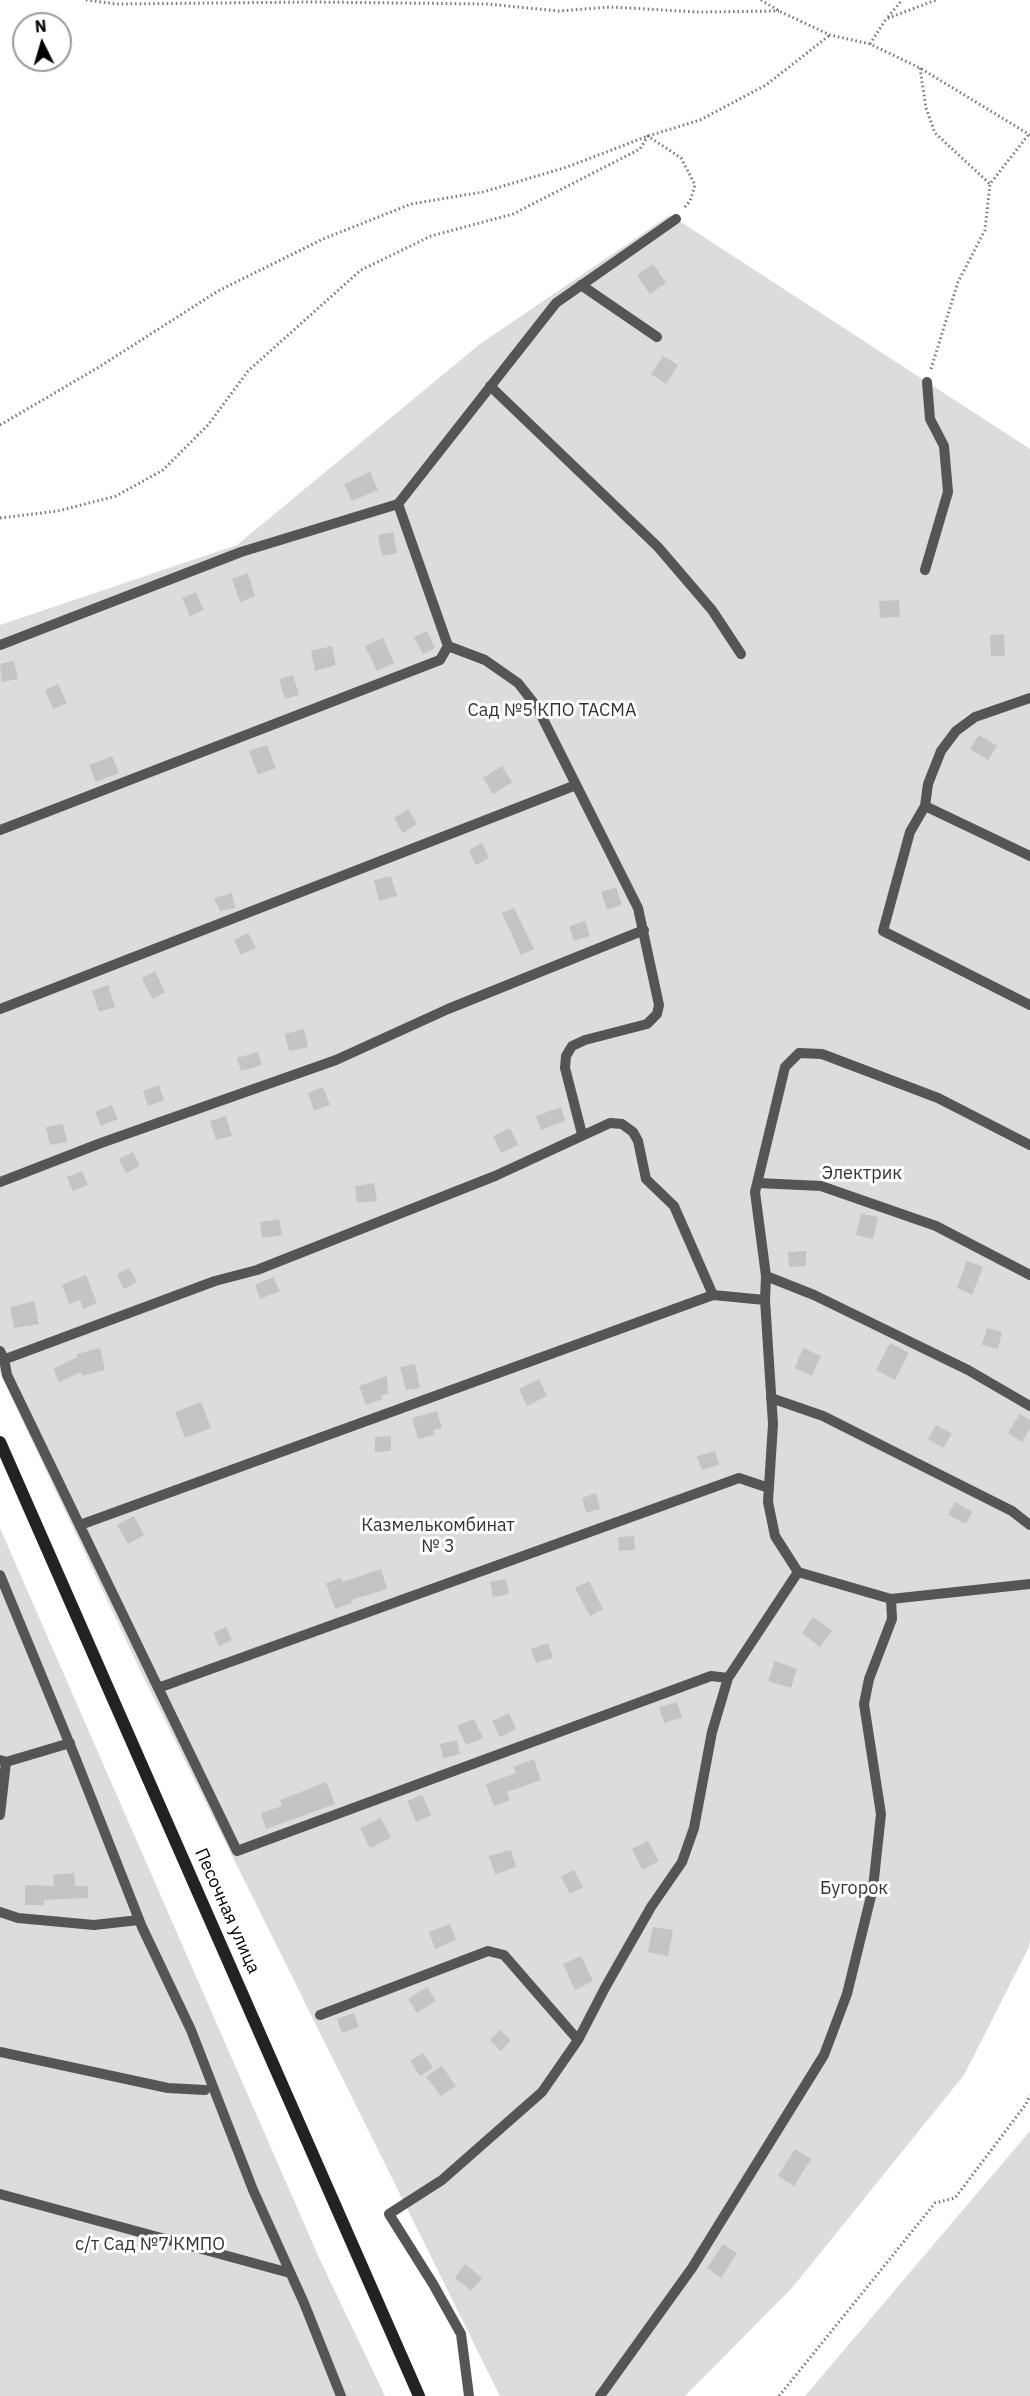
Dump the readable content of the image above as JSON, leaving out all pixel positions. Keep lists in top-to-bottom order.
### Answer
{
  "streets": {
    "main road": ["Песочная улица"]
  },
  "parks": [
    "Сад №5 КПО ТАСМА",
    "Электрик",
    "Казмелькомбинат № 3",
    "Бугорок",
    "с/т Сад №7 КМПО"
  ],
  "north": "top"
}
